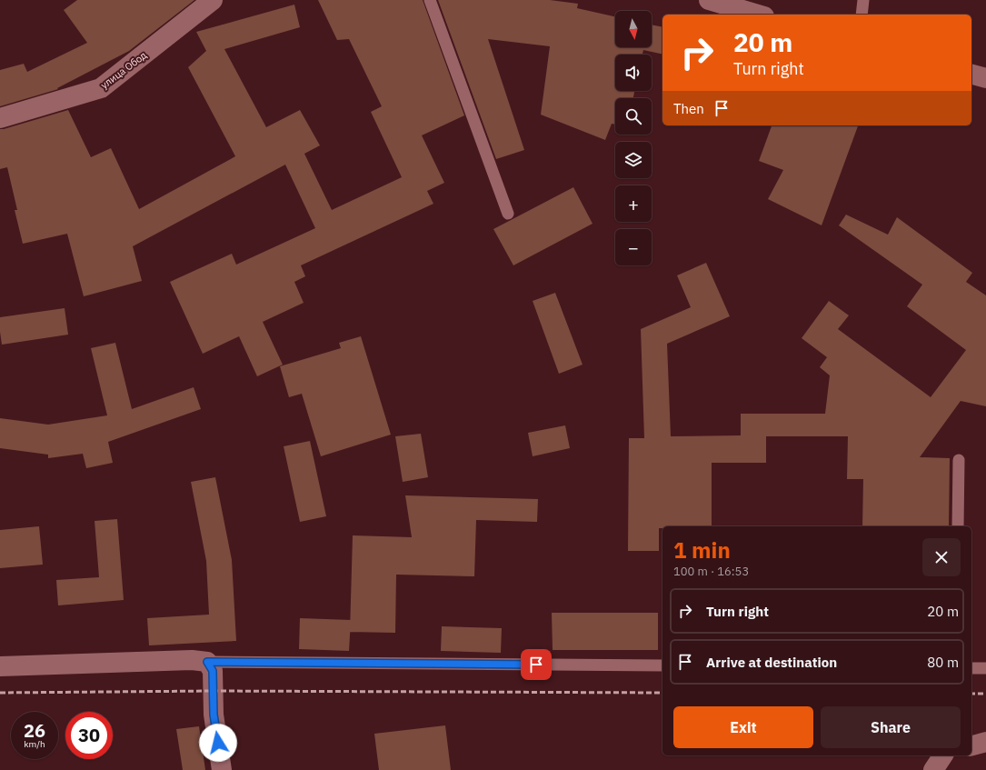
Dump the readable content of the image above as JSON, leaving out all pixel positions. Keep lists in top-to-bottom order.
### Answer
{
  "streets": {
    "street": ["улица Обод"]
  },
  "north": "bottom",
  "page": {
    "map_buttons": ["+", "−"],
    "turn": ["20 m", "Turn right"],
    "then": "Then",
    "heading": ["1 min", "100 m · 16:53"],
    "list": [
      {
        "name": "Turn right",
        "value": "20 m"
      },
      {
        "name": "Arrive at destination",
        "value": "80 m"
      }
    ],
    "buttons": ["Exit", "Share"],
    "speed": "26 km/h",
    "limit": "30"
  }
}
